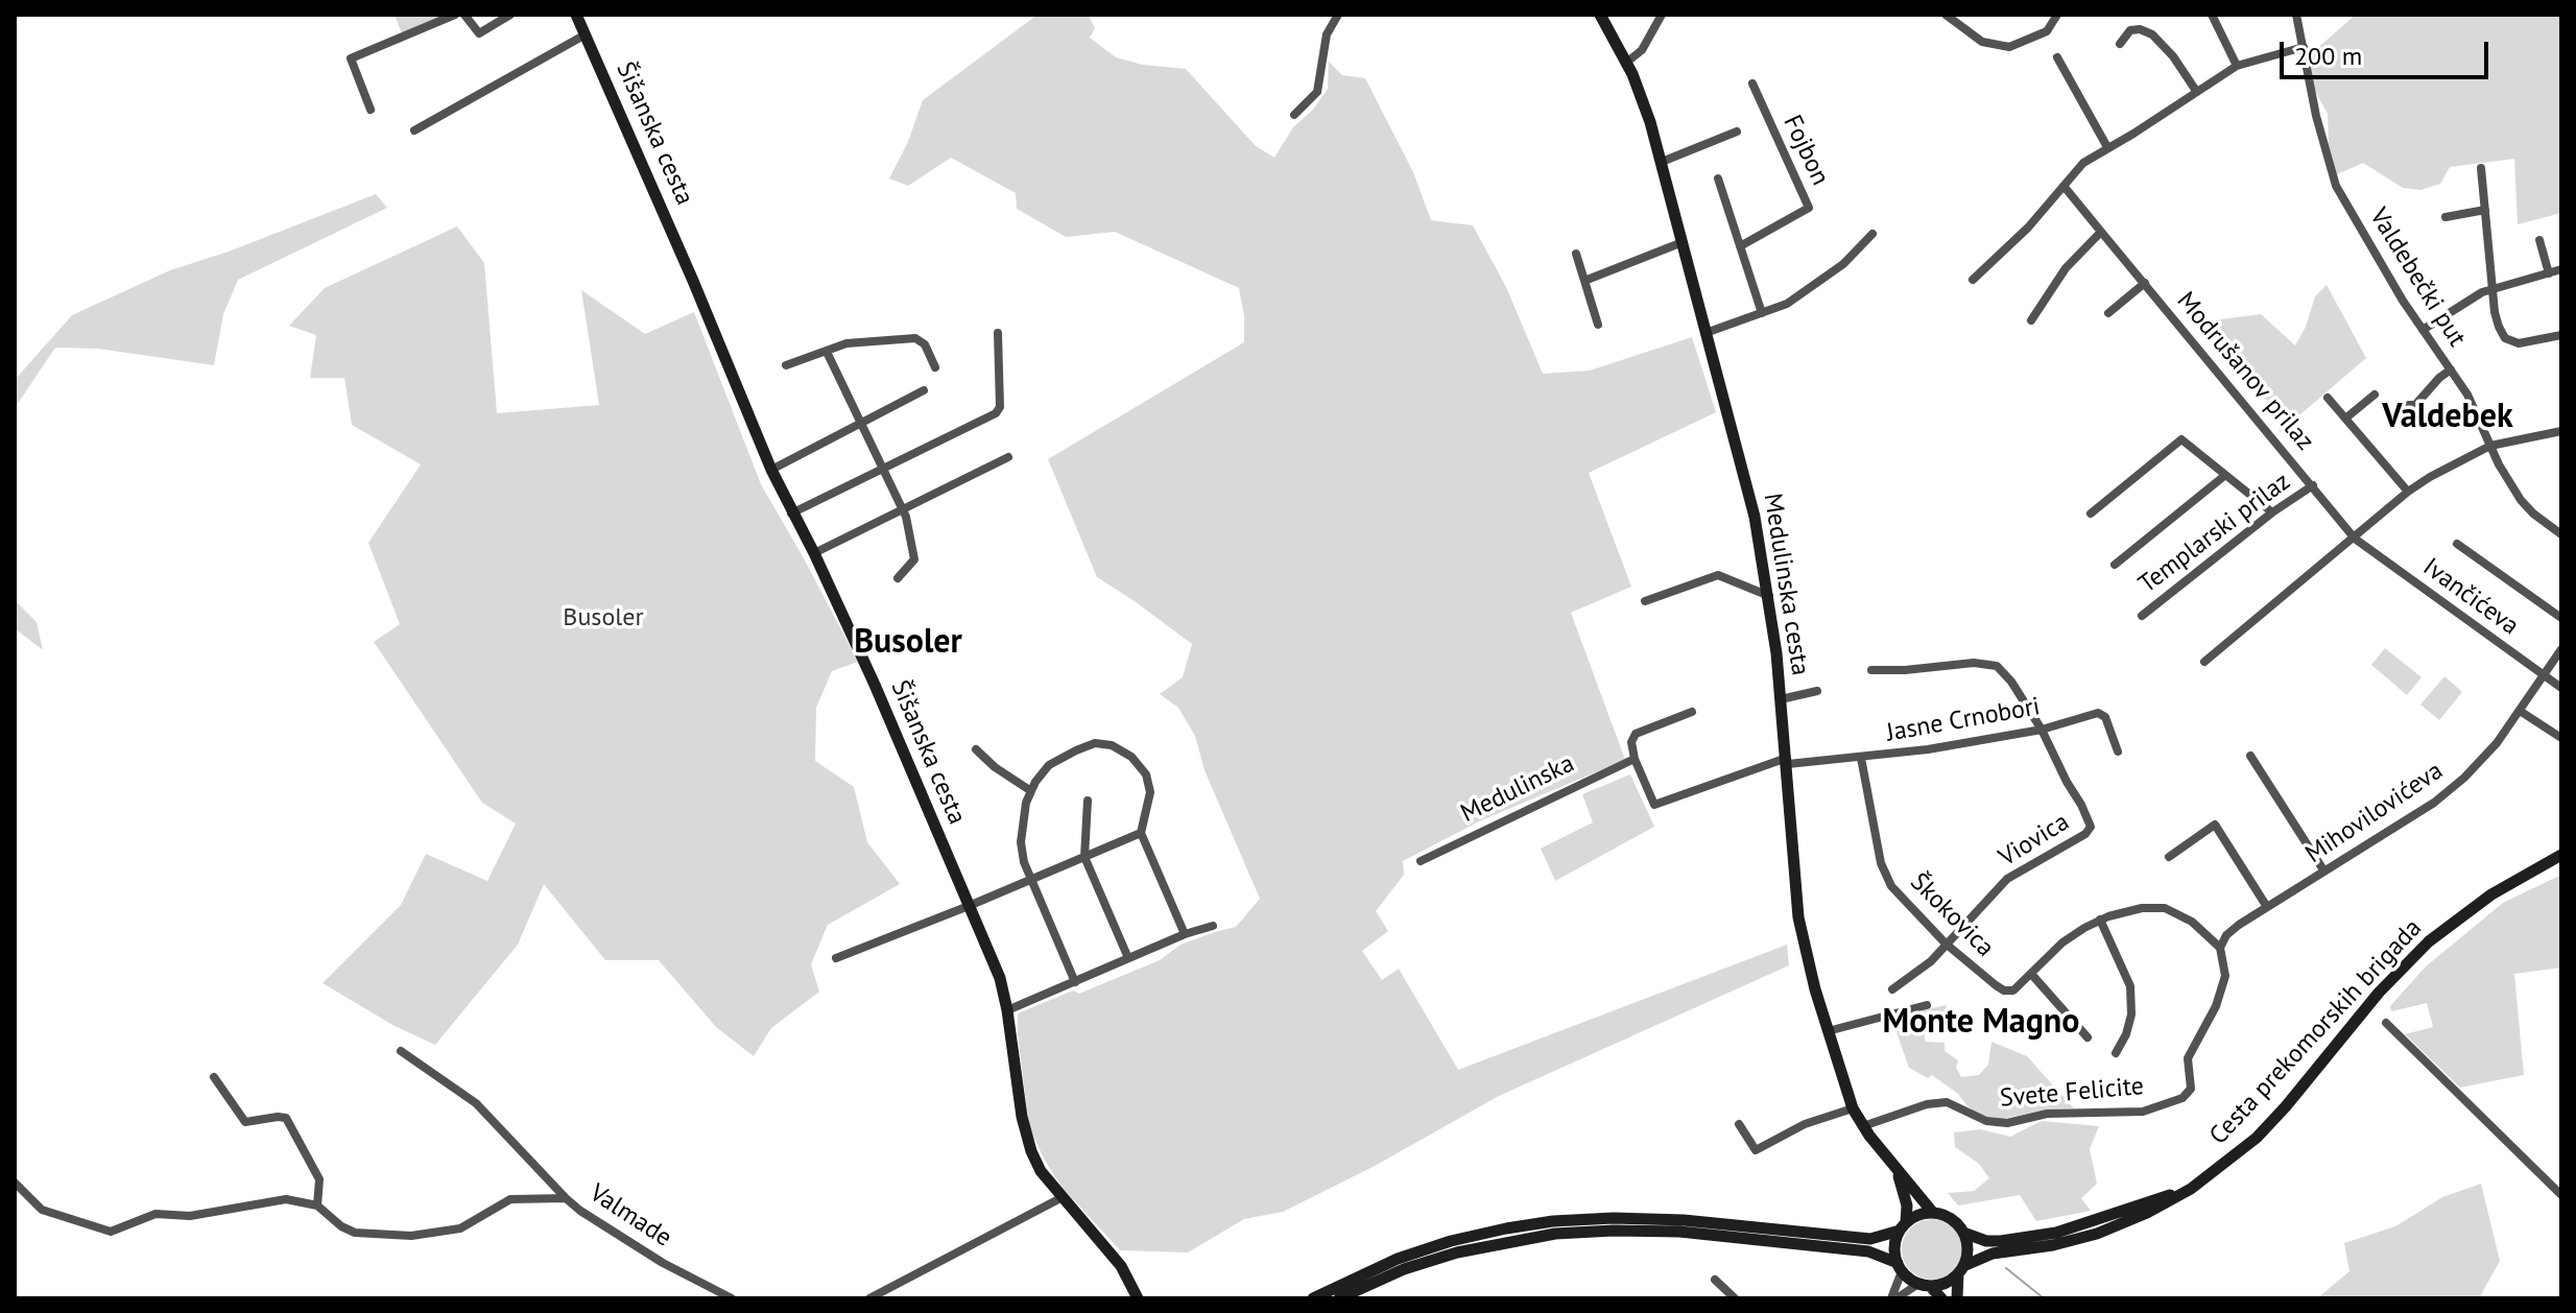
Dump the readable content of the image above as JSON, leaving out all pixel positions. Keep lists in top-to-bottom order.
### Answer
{
  "streets": {
    "main road": ["Šišanska cesta", "Medulinska cesta", "Cesta prekomorskih brigada"],
    "street": [
      "Fojbon",
      "Valdebečki put",
      "Modrušanov prilaz",
      "Templarski prilaz",
      "Ivančićeva",
      "Jasne Crnobori",
      "Medulinska",
      "Mihovilovićeva",
      "Viovica",
      "Škokovica",
      "Svete Felicite",
      "Valmade"
    ]
  },
  "crossings": [
    ["Modrušanov prilaz", "Templarski prilaz"],
    ["Modrušanov prilaz", "Ivančićeva"],
    ["Medulinska cesta", "Jasne Crnobori"],
    ["Medulinska cesta", "Svete Felicite"],
    ["Ivančićeva", "Mihovilovićeva"],
    ["Jasne Crnobori", "Viovica"],
    ["Jasne Crnobori", "Škokovica"],
    ["Mihovilovićeva", "Svete Felicite"],
    ["Viovica", "Škokovica"]
  ],
  "districts": ["Valdebek", "Busoler", "Monte Magno"],
  "parks": ["Busoler"],
  "scale_bar": "200 m"
}
